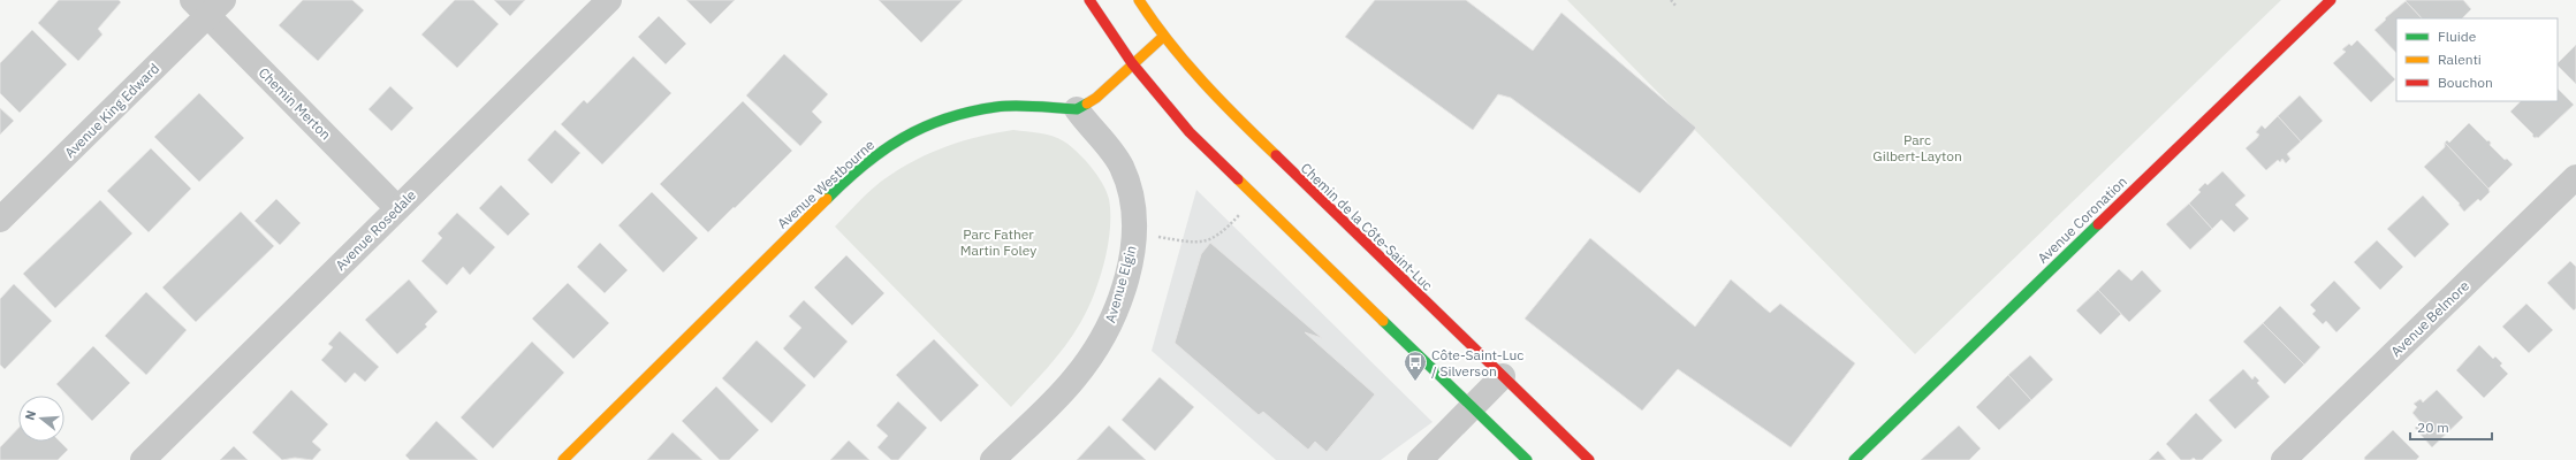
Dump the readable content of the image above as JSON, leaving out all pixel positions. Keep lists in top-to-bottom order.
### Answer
{
  "streets": {
    "street": [
      "Chemin Merton",
      "Avenue King Edward",
      "Avenue Westbourne",
      "Avenue Coronation",
      "Chemin de la Côte-Saint-Luc",
      "Avenue Rosedale",
      "Avenue Elgin",
      "Avenue Belmore"
    ]
  },
  "crossings": [
    ["Chemin Merton", "Avenue King Edward"],
    ["Chemin Merton", "Avenue Rosedale"],
    ["Avenue Westbourne", "Avenue Elgin"]
  ],
  "parks": ["Parc Gilbert-Layton", "Parc Father Martin Foley"],
  "places": {
    "bus stop": ["Côte-Saint-Luc / Silverson"]
  },
  "legend": ["Fluide", "Ralenti", "Bouchon"],
  "scale_bar": "20 m",
  "north": "left"
}
